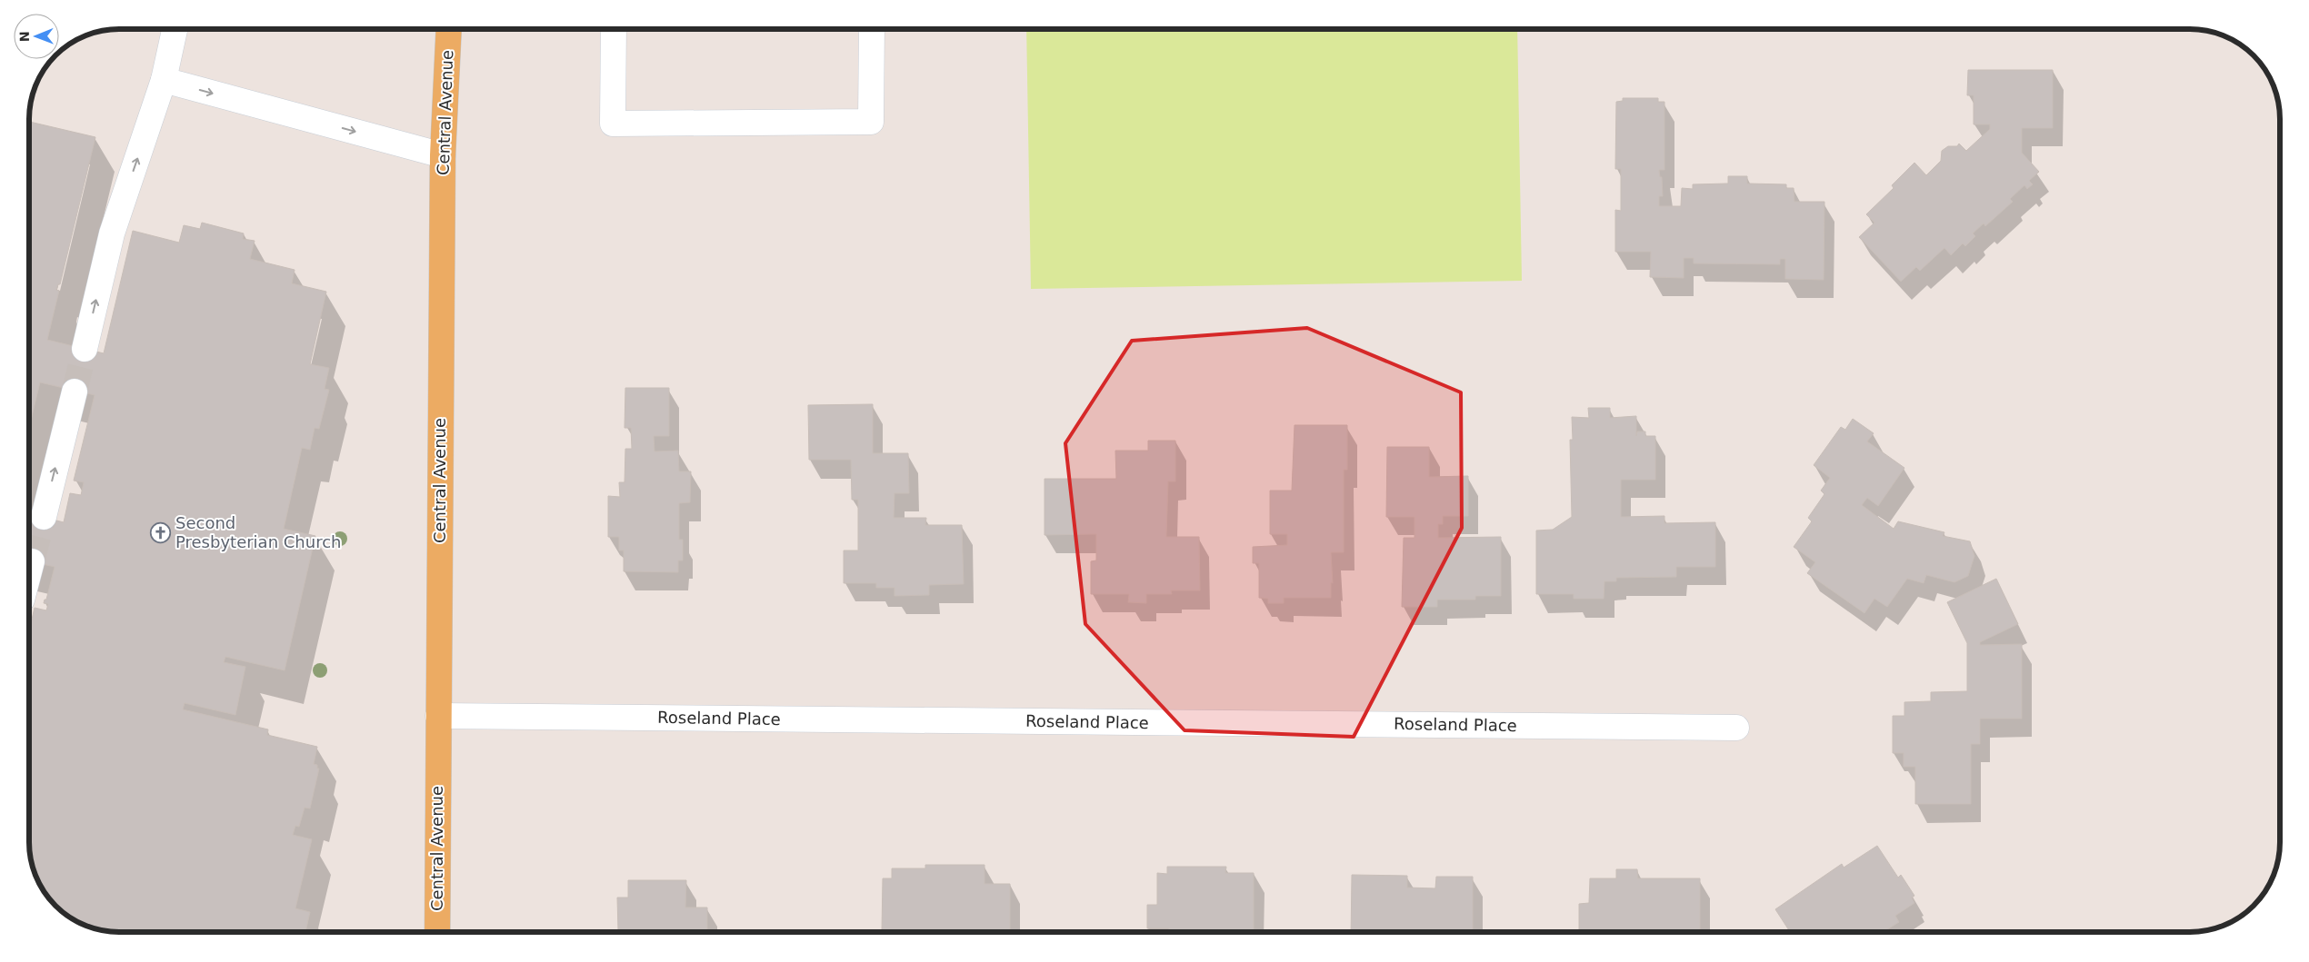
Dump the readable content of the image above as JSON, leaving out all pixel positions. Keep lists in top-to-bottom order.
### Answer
{
  "streets": {
    "main road": ["Central Avenue"],
    "street": ["Roseland Place"]
  },
  "crossings": [
    ["Central Avenue", "Roseland Place"]
  ],
  "places": {
    "church": ["Second Presbyterian Church"]
  },
  "north": "left"
}
